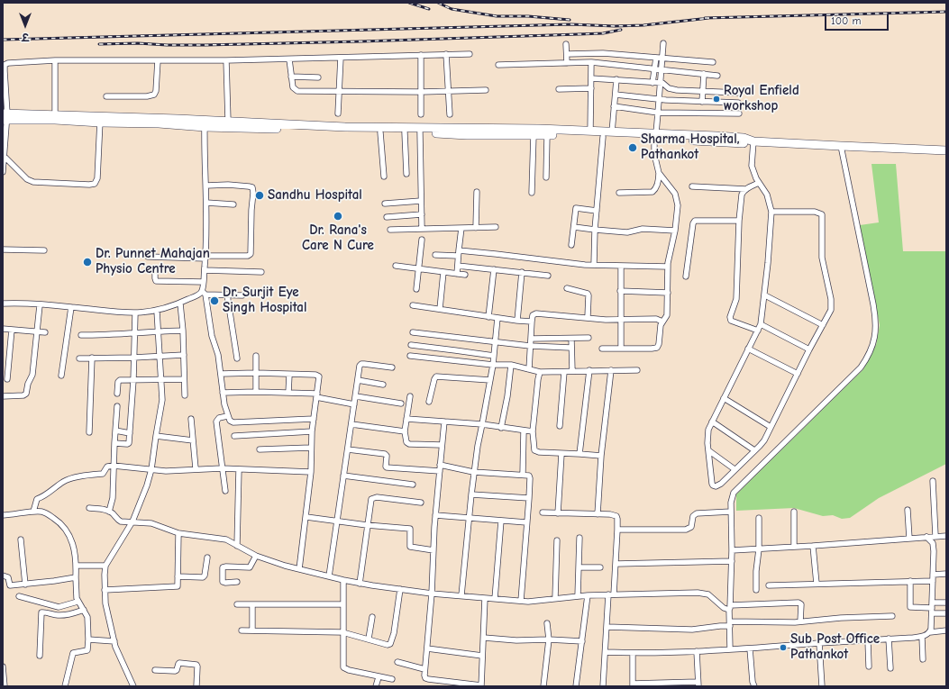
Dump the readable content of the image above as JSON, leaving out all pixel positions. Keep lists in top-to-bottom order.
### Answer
{
  "places": [
    "Royal Enfield workshop",
    "Sharma Hospital, Pathankot",
    "Sandhu Hospital",
    "Dr. Rana's Care N Cure",
    "Dr. Punnet Mahajan Physio Centre",
    "Dr. Surjit Eye Singh Hospital",
    "Sub Post Office Pathankot"
  ],
  "scale_bar": "100 m",
  "north": "bottom"
}
